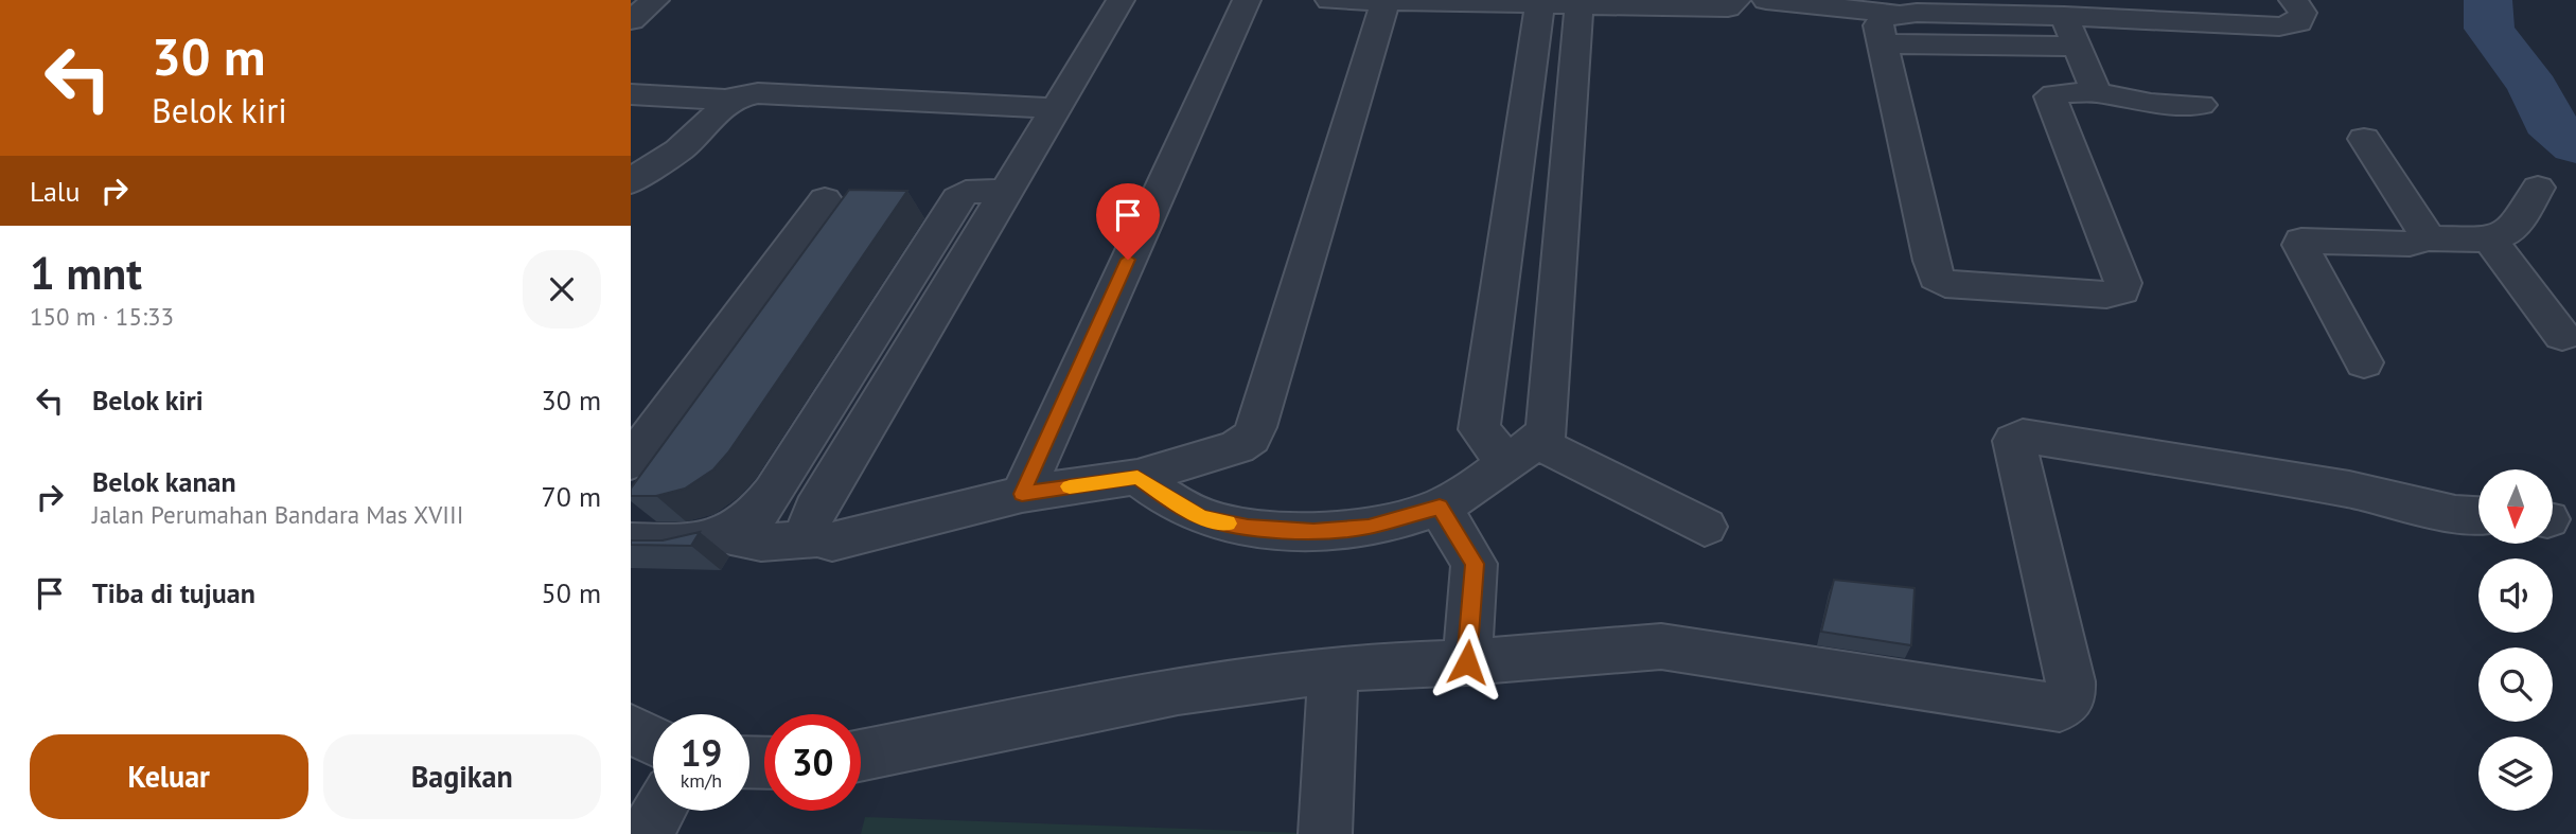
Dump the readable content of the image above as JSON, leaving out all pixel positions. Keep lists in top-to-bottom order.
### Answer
{
  "north": "bottom",
  "page": {
    "turn": ["30 m", "Belok kiri"],
    "then": "Lalu",
    "heading": ["1 mnt", "150 m · 15:33"],
    "list": [
      {
        "name": "Belok kiri",
        "value": "30 m"
      },
      {
        "name": "Belok kanan",
        "note": "Jalan Perumahan Bandara Mas XVIII",
        "value": "70 m"
      },
      {
        "name": "Tiba di tujuan",
        "value": "50 m"
      }
    ],
    "speed": "19 km/h",
    "limit": "30",
    "buttons": ["Keluar", "Bagikan"]
  }
}
